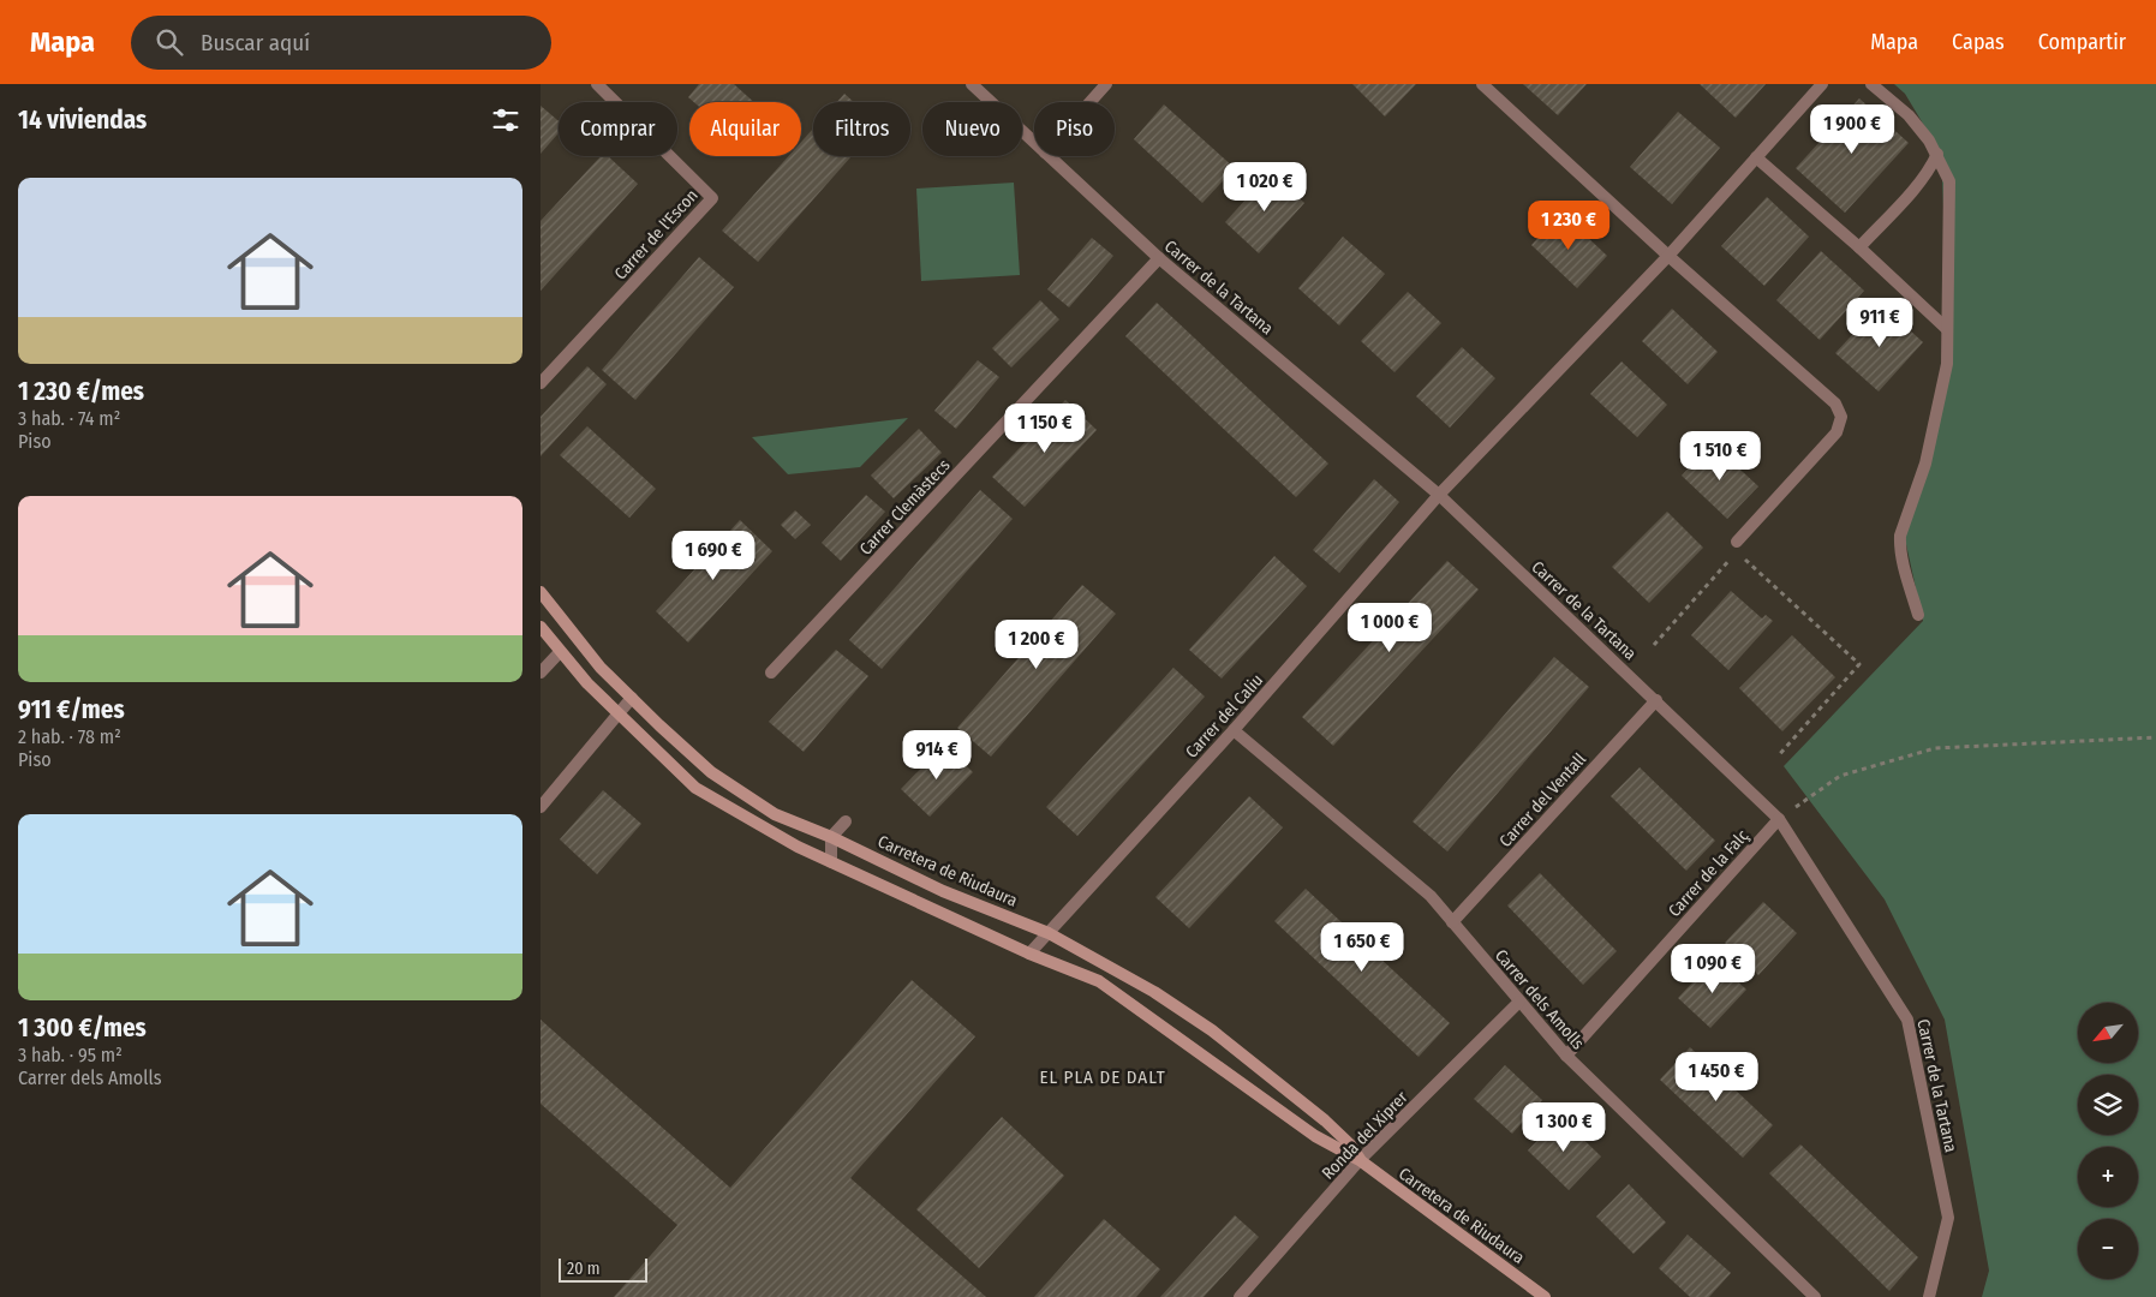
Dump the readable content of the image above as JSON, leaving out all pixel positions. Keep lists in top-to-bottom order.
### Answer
{
  "streets": {
    "street": [
      "Carrer de l'Escon",
      "Carrer de la Tartana",
      "Carrer Clemàstecs",
      "Carrer del Caliu",
      "Carrer del Ventall",
      "Carretera de Riudaura",
      "Carrer de la Falç",
      "Carrer dels Amolls",
      "Ronda del Xiprer"
    ]
  },
  "crossings": [
    ["Carrer de la Tartana", "Carrer Clemàstecs"],
    ["Carrer de la Tartana", "Carrer del Caliu"],
    ["Carrer de la Tartana", "Carrer del Ventall"],
    ["Carrer de la Tartana", "Carrer de la Falç"],
    ["Carrer del Caliu", "Carretera de Riudaura"],
    ["Carrer del Caliu", "Carrer dels Amolls"],
    ["Carrer del Ventall", "Carrer dels Amolls"],
    ["Carretera de Riudaura", "Ronda del Xiprer"],
    ["Carrer de la Falç", "Carrer dels Amolls"],
    ["Carrer dels Amolls", "Ronda del Xiprer"]
  ],
  "districts": ["EL PLA DE DALT"],
  "scale_bar": "20 m",
  "north": "bottom left",
  "page": {
    "header": "Mapa",
    "search": "Buscar aquí",
    "nav": ["Mapa", "Capas", "Compartir"],
    "heading": "14 viviendas",
    "chip": [
      "Comprar",
      "Alquilar",
      "Filtros",
      "Nuevo",
      "Piso"
    ],
    "price": [
      "1 900 €",
      "1 020 €",
      "1 230 €",
      "911 €",
      "1 150 €",
      "1 510 €",
      "1 690 €",
      "1 000 €",
      "1 200 €",
      "914 €",
      "1 650 €",
      "1 090 €",
      "1 450 €",
      "1 300 €"
    ],
    "list": [
      {
        "name": "1 230 €/mes",
        "note": "3 hab. · 74 m² · Piso"
      },
      {
        "name": "911 €/mes",
        "note": "2 hab. · 78 m² · Piso"
      },
      {
        "name": "1 300 €/mes",
        "note": "3 hab. · 95 m² · Carrer dels Amolls"
      }
    ],
    "map_buttons": ["+", "−"],
    "scale": "20 m"
  }
}
